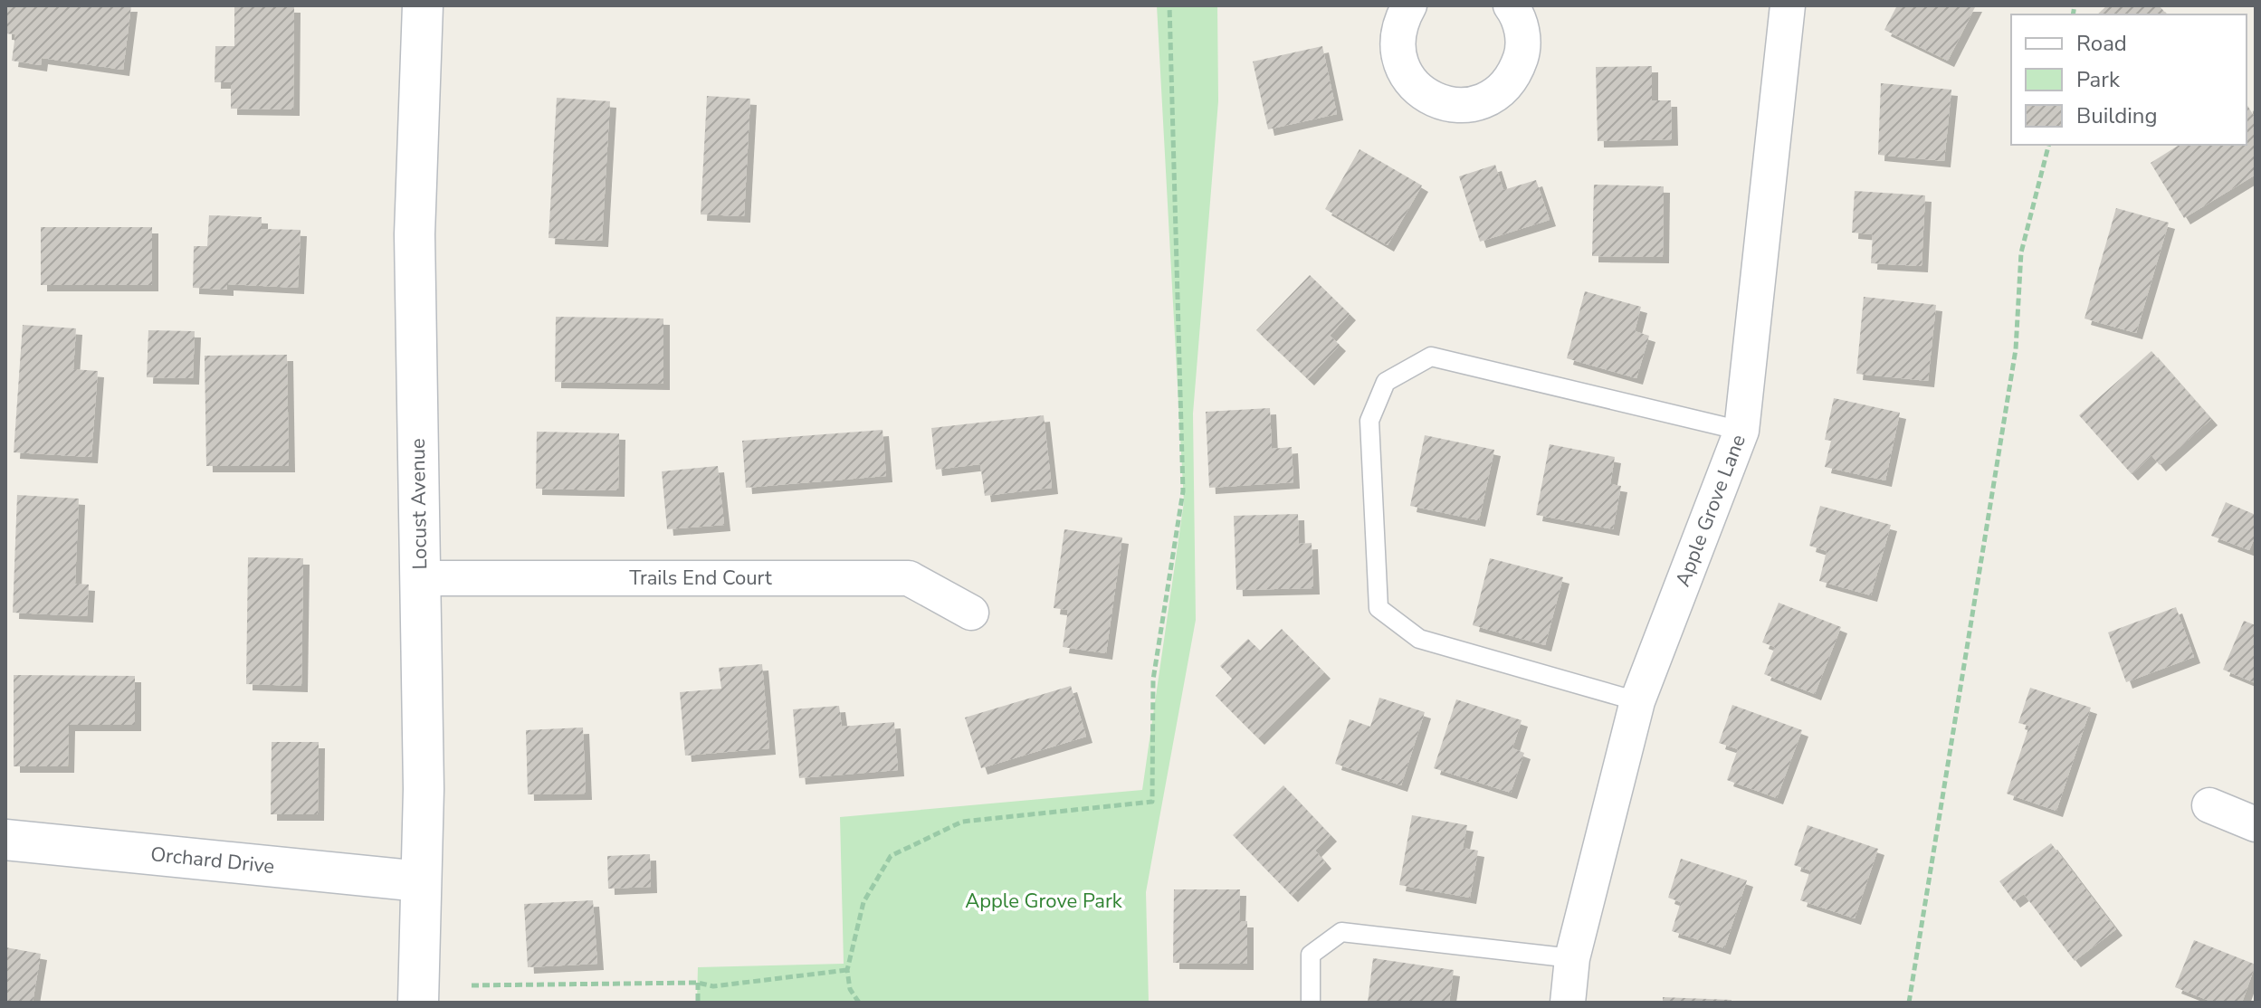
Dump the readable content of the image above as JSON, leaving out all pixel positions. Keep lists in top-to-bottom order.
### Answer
{
  "streets": {
    "street": [
      "Locust Avenue",
      "Apple Grove Lane",
      "Trails End Court",
      "Orchard Drive"
    ]
  },
  "crossings": [
    ["Locust Avenue", "Trails End Court"],
    ["Locust Avenue", "Orchard Drive"]
  ],
  "parks": ["Apple Grove Park"],
  "legend": ["Road", "Park", "Building"]
}
